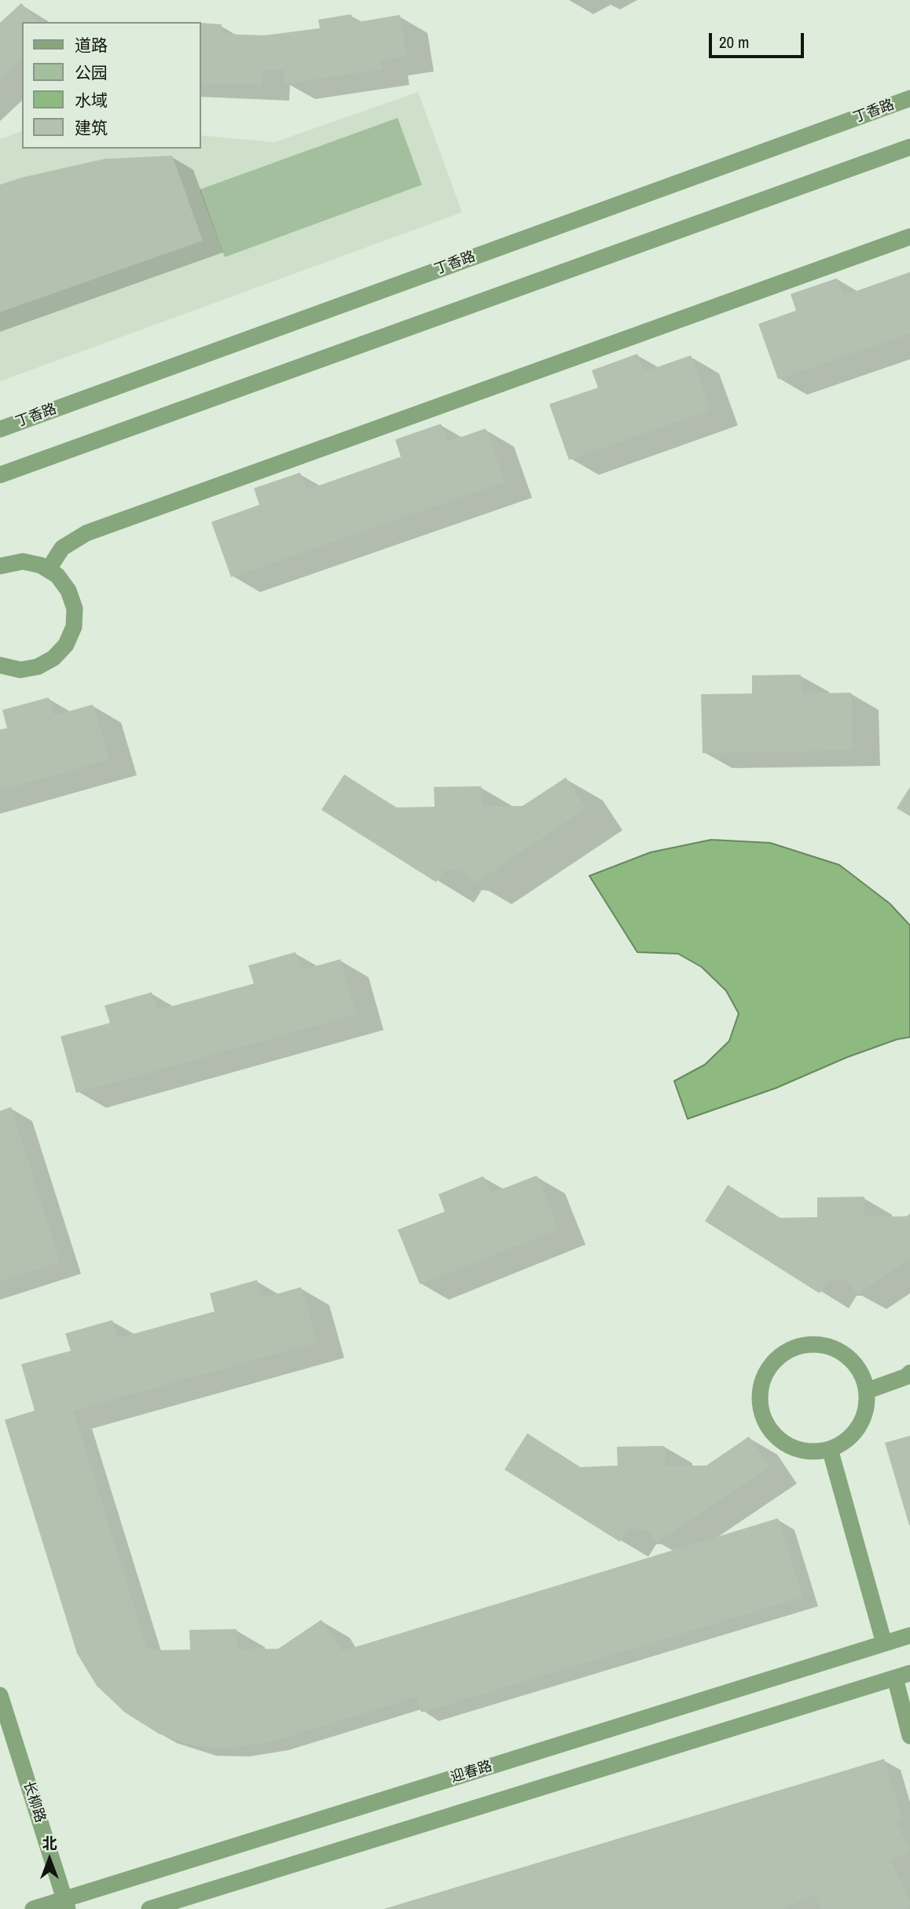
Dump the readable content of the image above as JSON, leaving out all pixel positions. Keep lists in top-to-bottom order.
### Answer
{
  "streets": {
    "street": ["丁香路", "迎春路", "长柳路"]
  },
  "crossings": [
    ["迎春路", "长柳路"]
  ],
  "legend": [
    "道路",
    "公园",
    "水域",
    "建筑"
  ],
  "scale_bar": "20 m",
  "north": "top"
}
